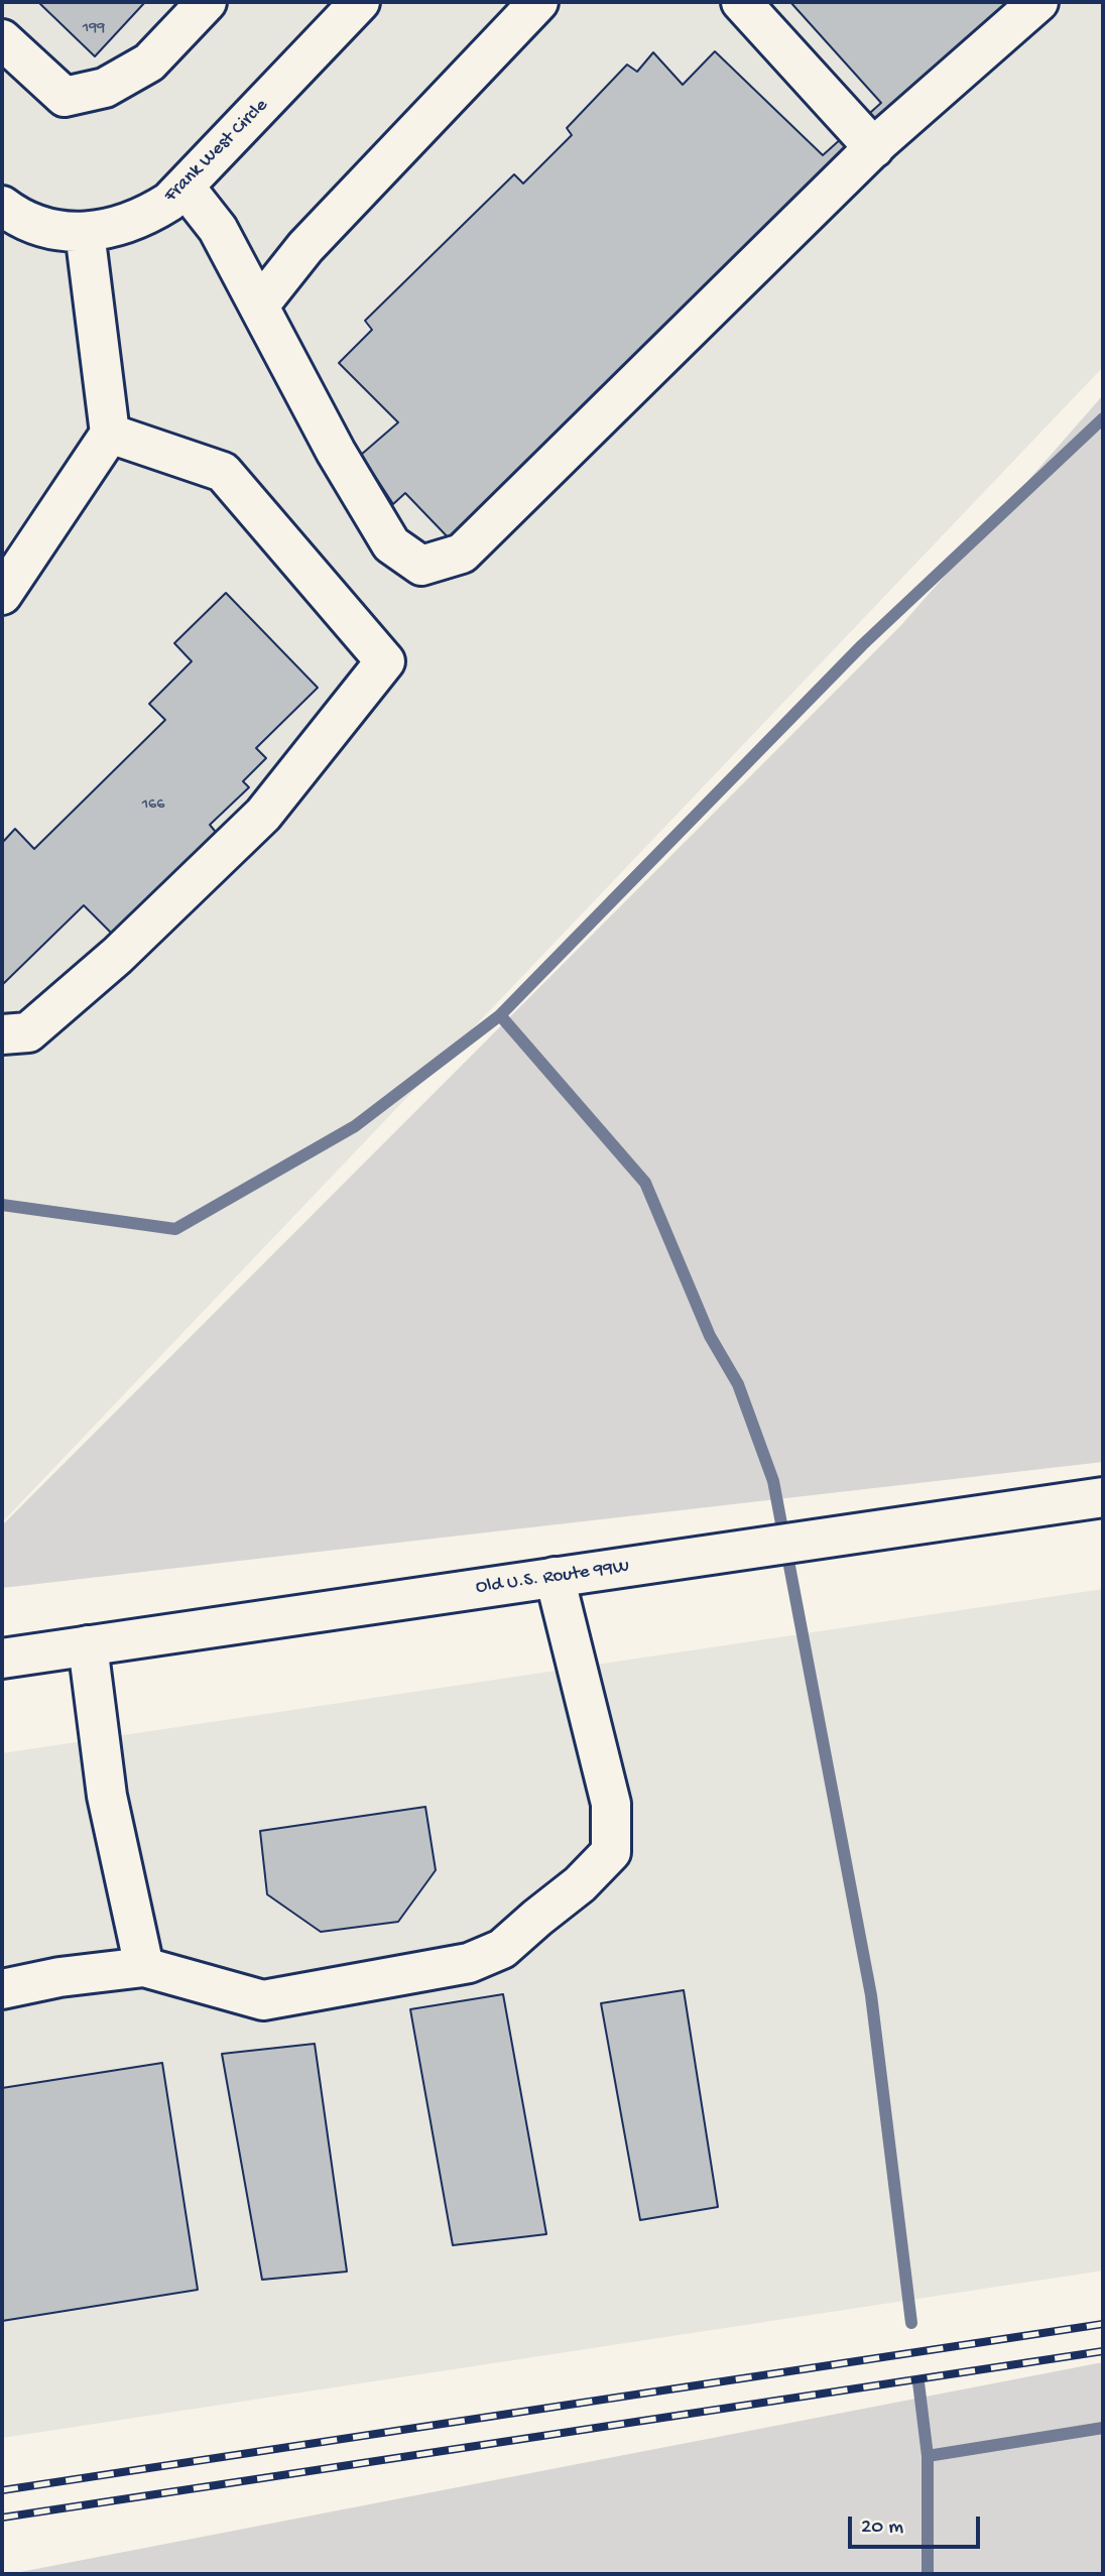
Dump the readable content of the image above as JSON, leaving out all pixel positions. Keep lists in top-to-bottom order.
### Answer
{
  "streets": {
    "main road": ["Frank West Circle", "Old U.S. Route 99W"]
  },
  "house_numbers": ["199", "166"],
  "scale_bar": "20 m"
}
